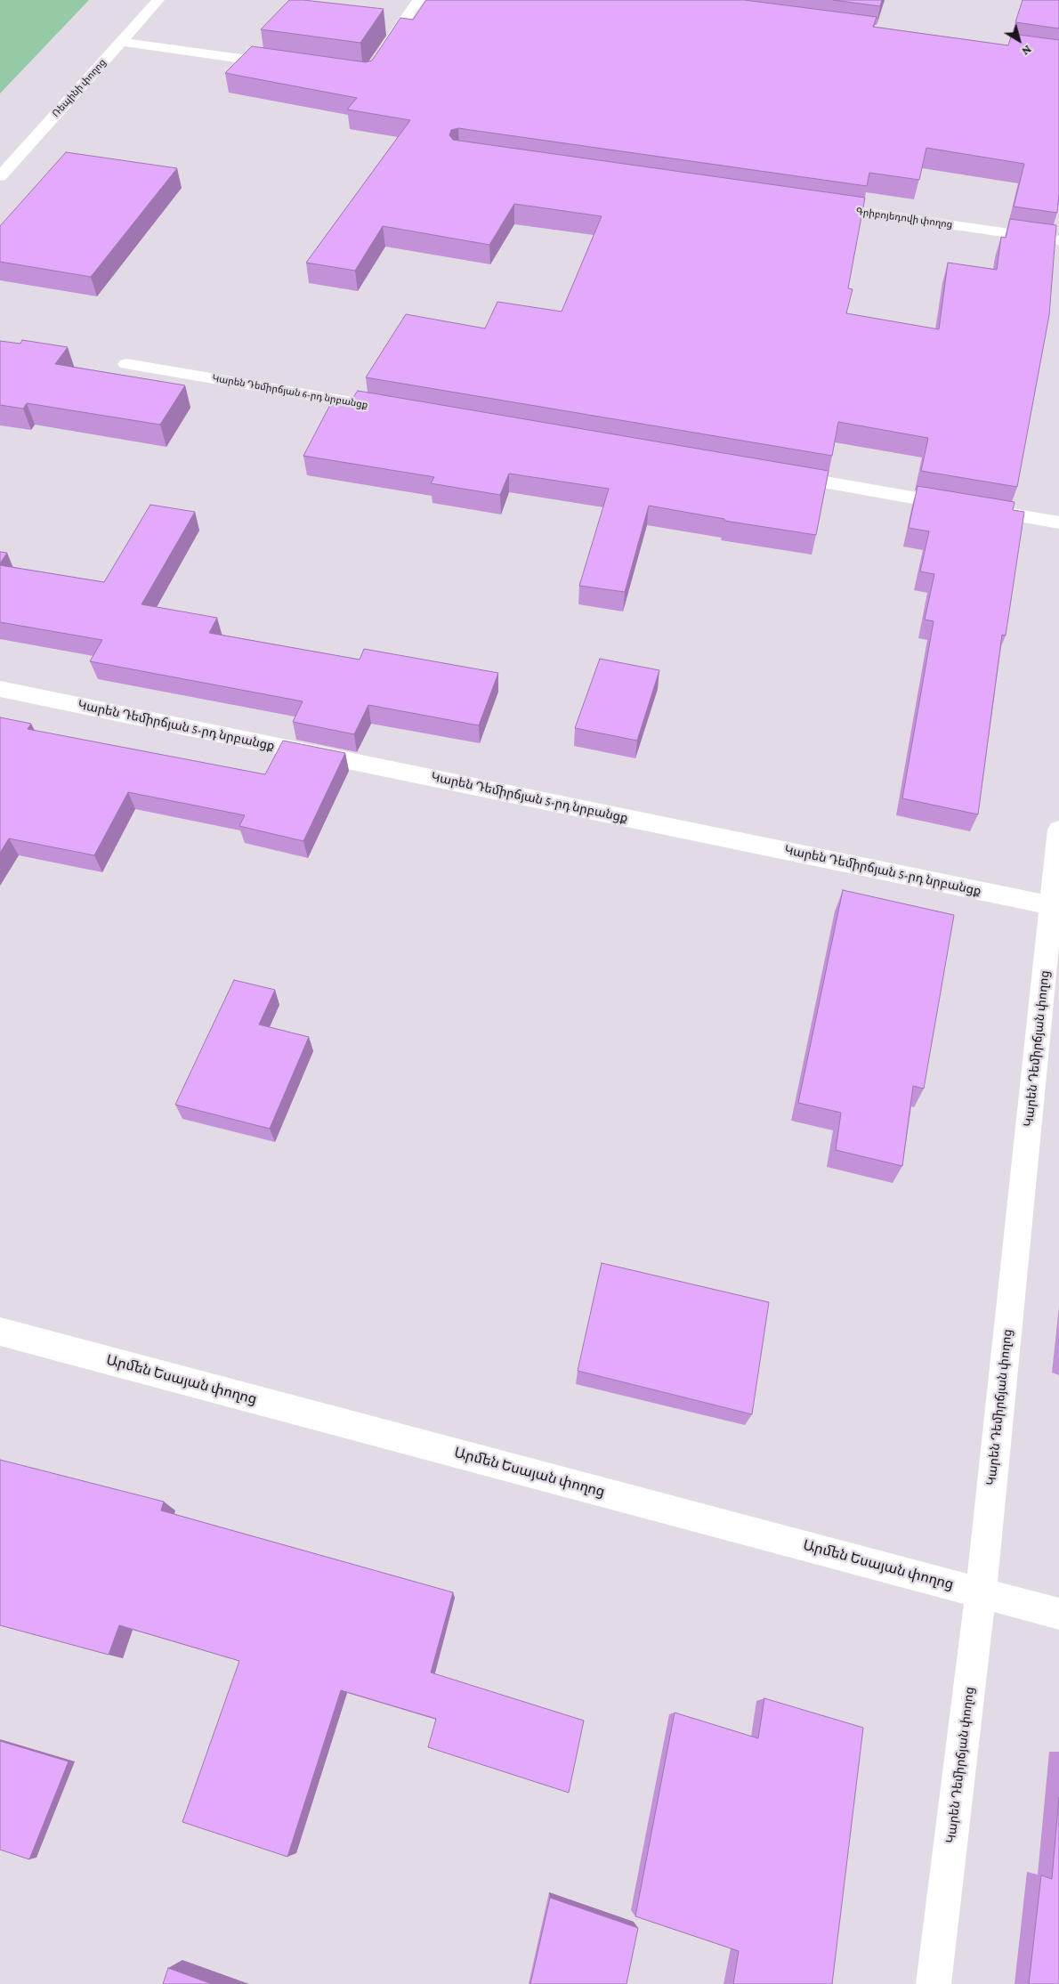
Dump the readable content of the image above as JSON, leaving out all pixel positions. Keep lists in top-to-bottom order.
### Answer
{
  "streets": {
    "street": [
      "Ռեպինի փողոց",
      "Գրիբոյեդովի փողոց",
      "Կարեն Դեմիրճյան 6-րդ նրբանցք",
      "Կարեն Դեմիրճյան 5-րդ նրբանցք",
      "Կարեն Դեմիրճյան փողոց",
      "Արմեն Եսայան փողոց"
    ]
  },
  "crossings": [
    ["Կարեն Դեմիրճյան 5-րդ նրբանցք", "Կարեն Դեմիրճյան փողոց"],
    ["Կարեն Դեմիրճյան փողոց", "Արմեն Եսայան փողոց"]
  ],
  "north": "bottom right"
}
